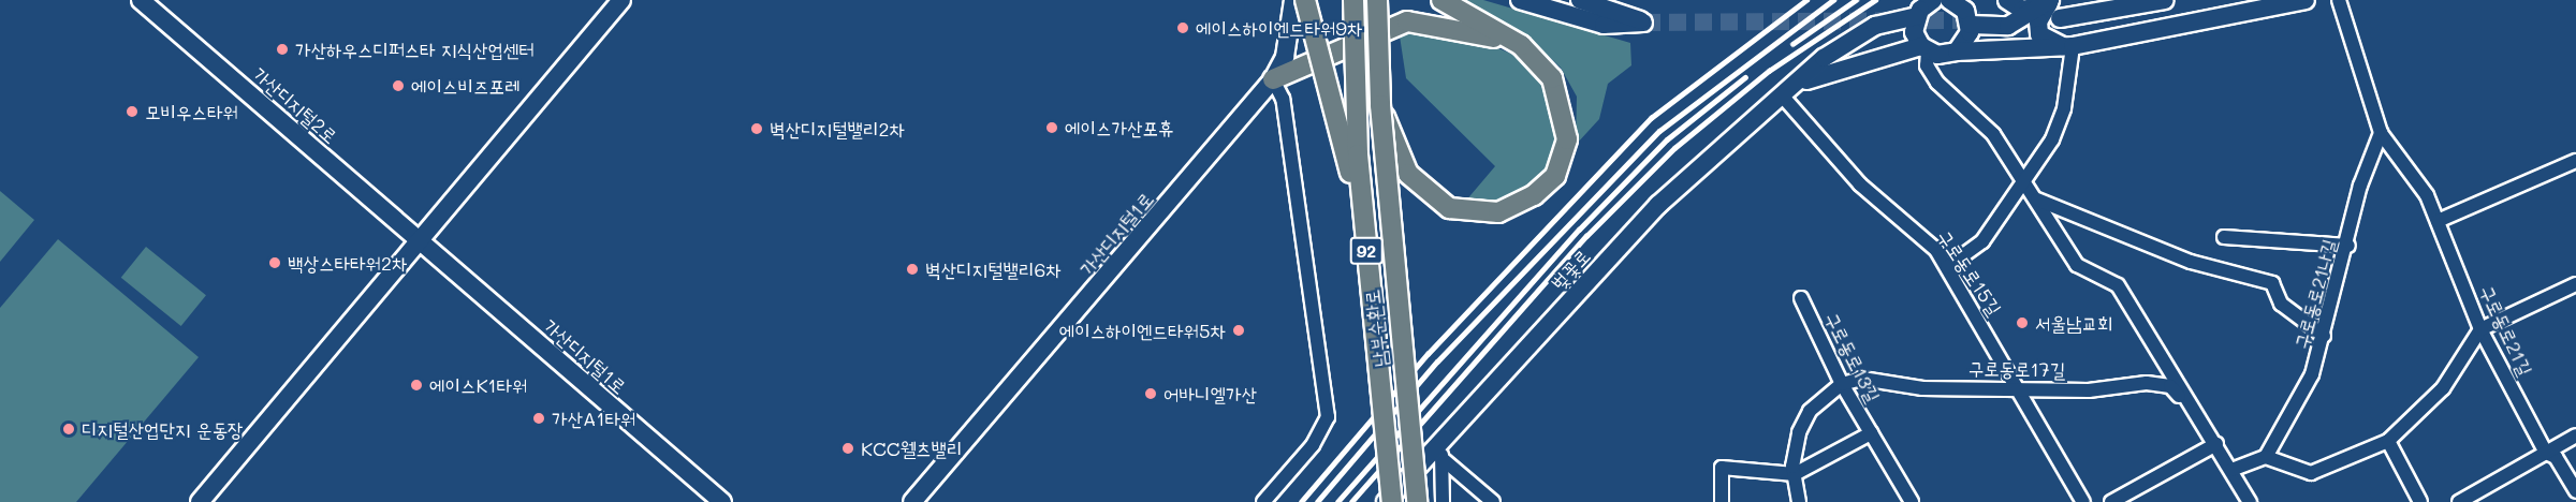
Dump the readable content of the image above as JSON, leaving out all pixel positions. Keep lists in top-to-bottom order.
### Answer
{
  "streets": {
    "main road": ["92", "남부순환로"],
    "street": [
      "가산디지털2로",
      "가산디지털1로",
      "벚꽃로",
      "구로동로15길",
      "구로동로21나길",
      "구로동로21길",
      "구로동로13길",
      "구로동로17길"
    ]
  },
  "crossings": [
    ["가산디지털2로", "가산디지털1로"],
    ["벚꽃로", "구로동로15길"],
    ["벚꽃로", "구로동로17길"],
    ["구로동로15길", "구로동로17길"],
    ["구로동로21나길", "구로동로21길"],
    ["구로동로13길", "구로동로17길"]
  ],
  "places": [
    "에이스하이엔드타워9차",
    "가산하우스디퍼스타 지식산업센터",
    "에이스비즈포레",
    "모비우스타워",
    "에이스가산포휴",
    "벽산디지털밸리2차",
    "백상스타타워2차",
    "벽산디지털밸리6차",
    "서울남교회",
    "에이스하이엔드타워5차",
    "에이스K1타워",
    "어바니엘가산",
    "가산A1타워",
    "디지털산업단지 운동장",
    "KCC웰츠밸리"
  ]
}
